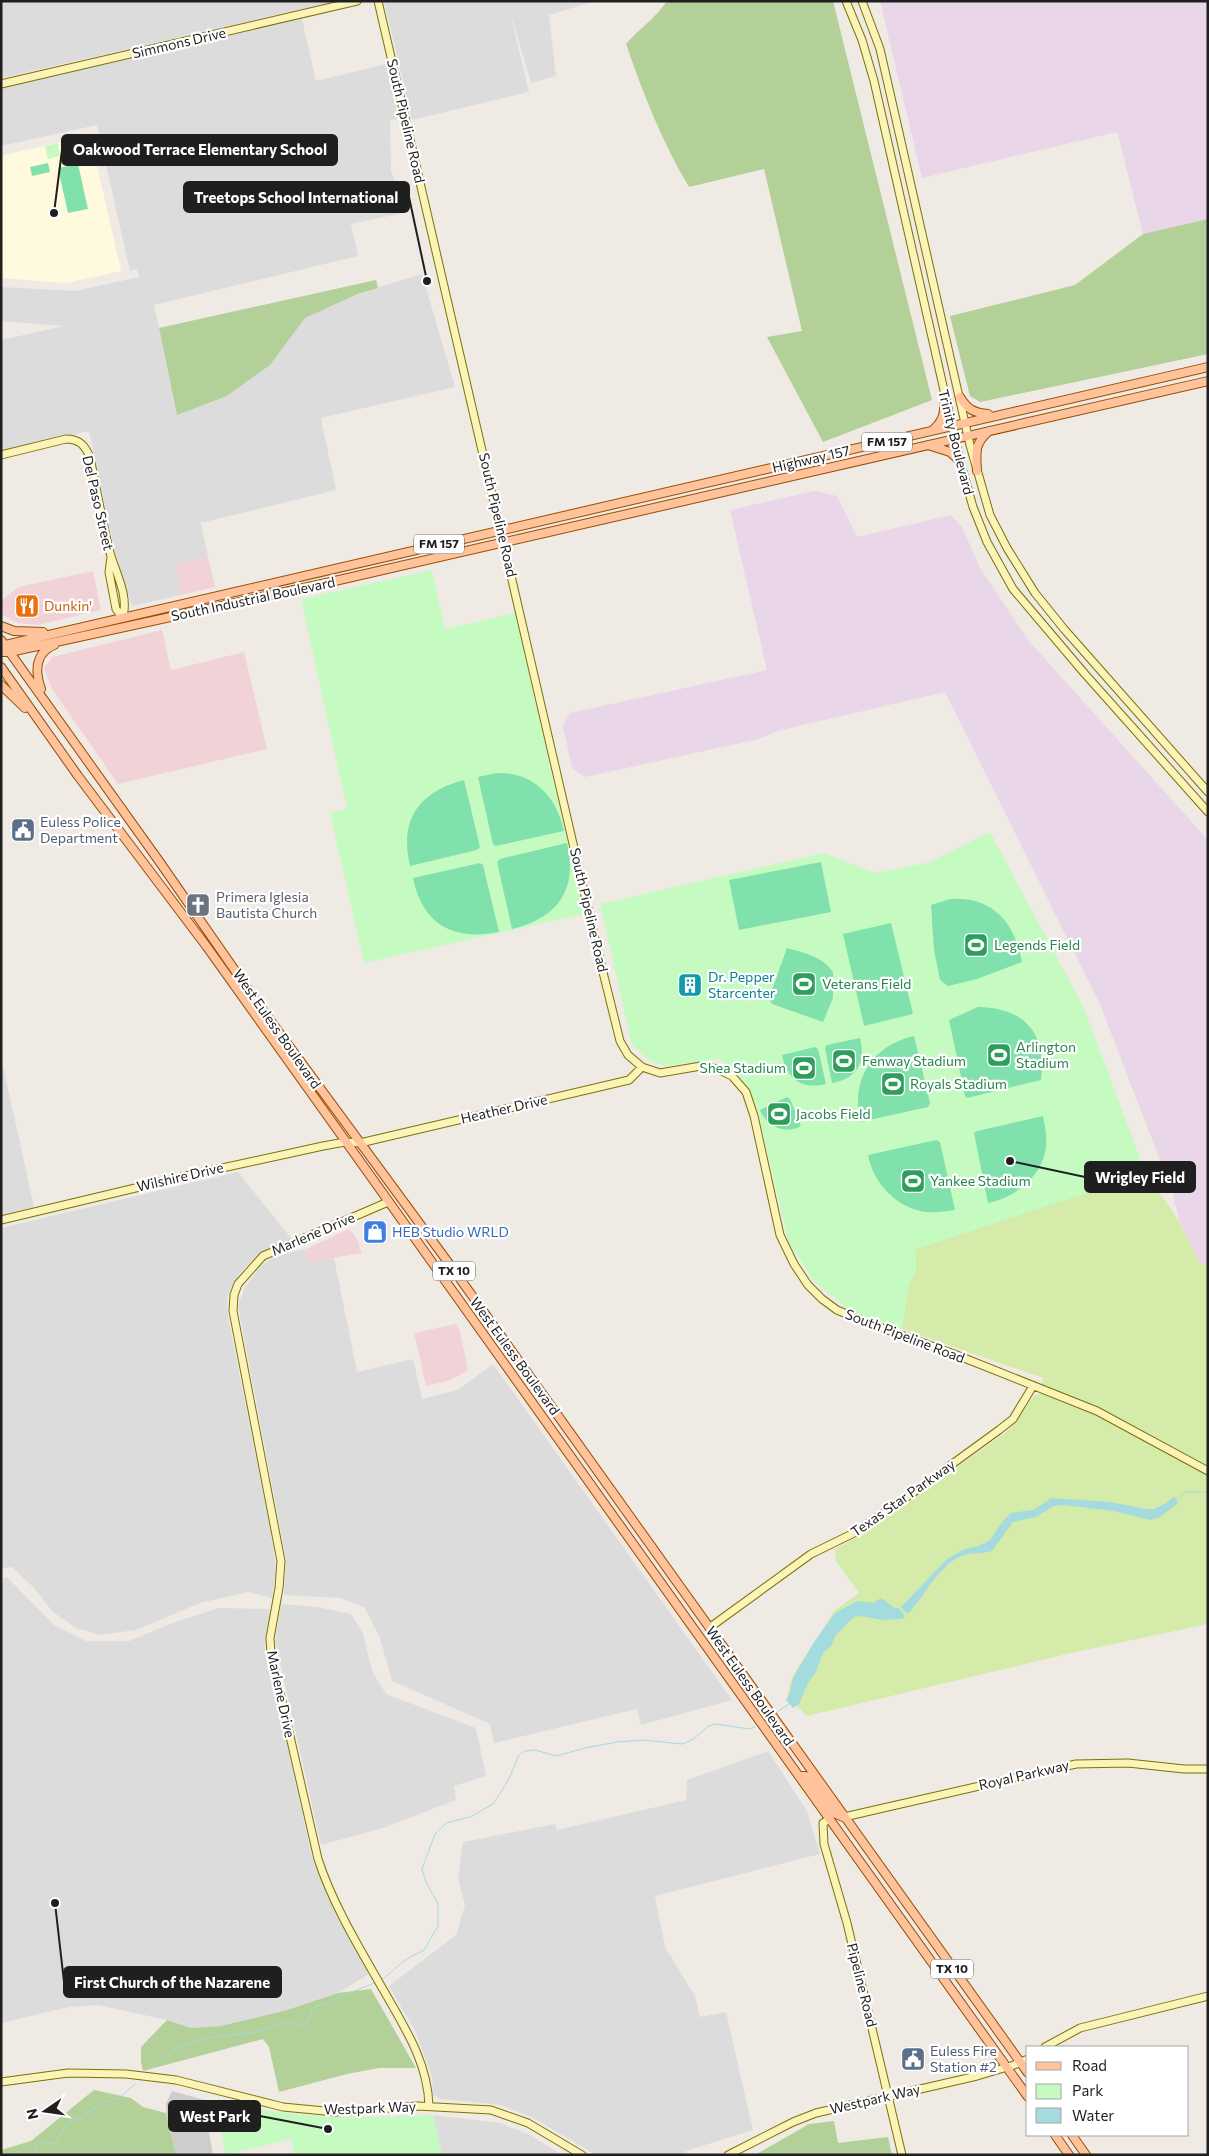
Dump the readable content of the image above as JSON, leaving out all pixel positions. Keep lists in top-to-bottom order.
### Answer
{
  "streets": {
    "main road": [
      "FM 157",
      "Highway 157",
      "South Industrial Boulevard",
      "West Euless Boulevard",
      "TX 10"
    ],
    "street": [
      "Simmons Drive",
      "South Pipeline Road",
      "Trinity Boulevard",
      "Del Paso Street",
      "Heather Drive",
      "Wilshire Drive",
      "Marlene Drive",
      "Texas Star Parkway",
      "Royal Parkway",
      "Pipeline Road",
      "Westpark Way"
    ]
  },
  "crossings": [
    ["South Pipeline Road", "Highway 157"],
    ["South Pipeline Road", "South Industrial Boulevard"],
    ["South Pipeline Road", "Heather Drive"],
    ["South Pipeline Road", "Texas Star Parkway"],
    ["Trinity Boulevard", "Highway 157"],
    ["Highway 157", "South Industrial Boulevard"],
    ["Del Paso Street", "South Industrial Boulevard"],
    ["South Industrial Boulevard", "West Euless Boulevard"],
    ["West Euless Boulevard", "Heather Drive"],
    ["West Euless Boulevard", "Wilshire Drive"],
    ["West Euless Boulevard", "Marlene Drive"],
    ["West Euless Boulevard", "Texas Star Parkway"],
    ["West Euless Boulevard", "Royal Parkway"],
    ["West Euless Boulevard", "Pipeline Road"],
    ["West Euless Boulevard", "Westpark Way"],
    ["Heather Drive", "Wilshire Drive"],
    ["Marlene Drive", "Westpark Way"],
    ["Pipeline Road", "Westpark Way"]
  ],
  "places": {
    "other": [
      "Oakwood Terrace Elementary School",
      "Treetops School International",
      "Wrigley Field",
      "First Church of the Nazarene",
      "West Park"
    ],
    "restaurant": ["Dunkin'"],
    "public building": ["Euless Police Department", "Euless Fire Station #2"],
    "church": ["Primera Iglesia Bautista Church"],
    "sports": [
      "Legends Field",
      "Veterans Field",
      "Arlington Stadium",
      "Fenway Stadium",
      "Shea Stadium",
      "Royals Stadium",
      "Jacobs Field",
      "Yankee Stadium"
    ],
    "building": ["Dr. Pepper Starcenter"],
    "shop": ["HEB Studio WRLD"]
  },
  "legend": ["Road", "Park", "Water"],
  "north": "left"
}
